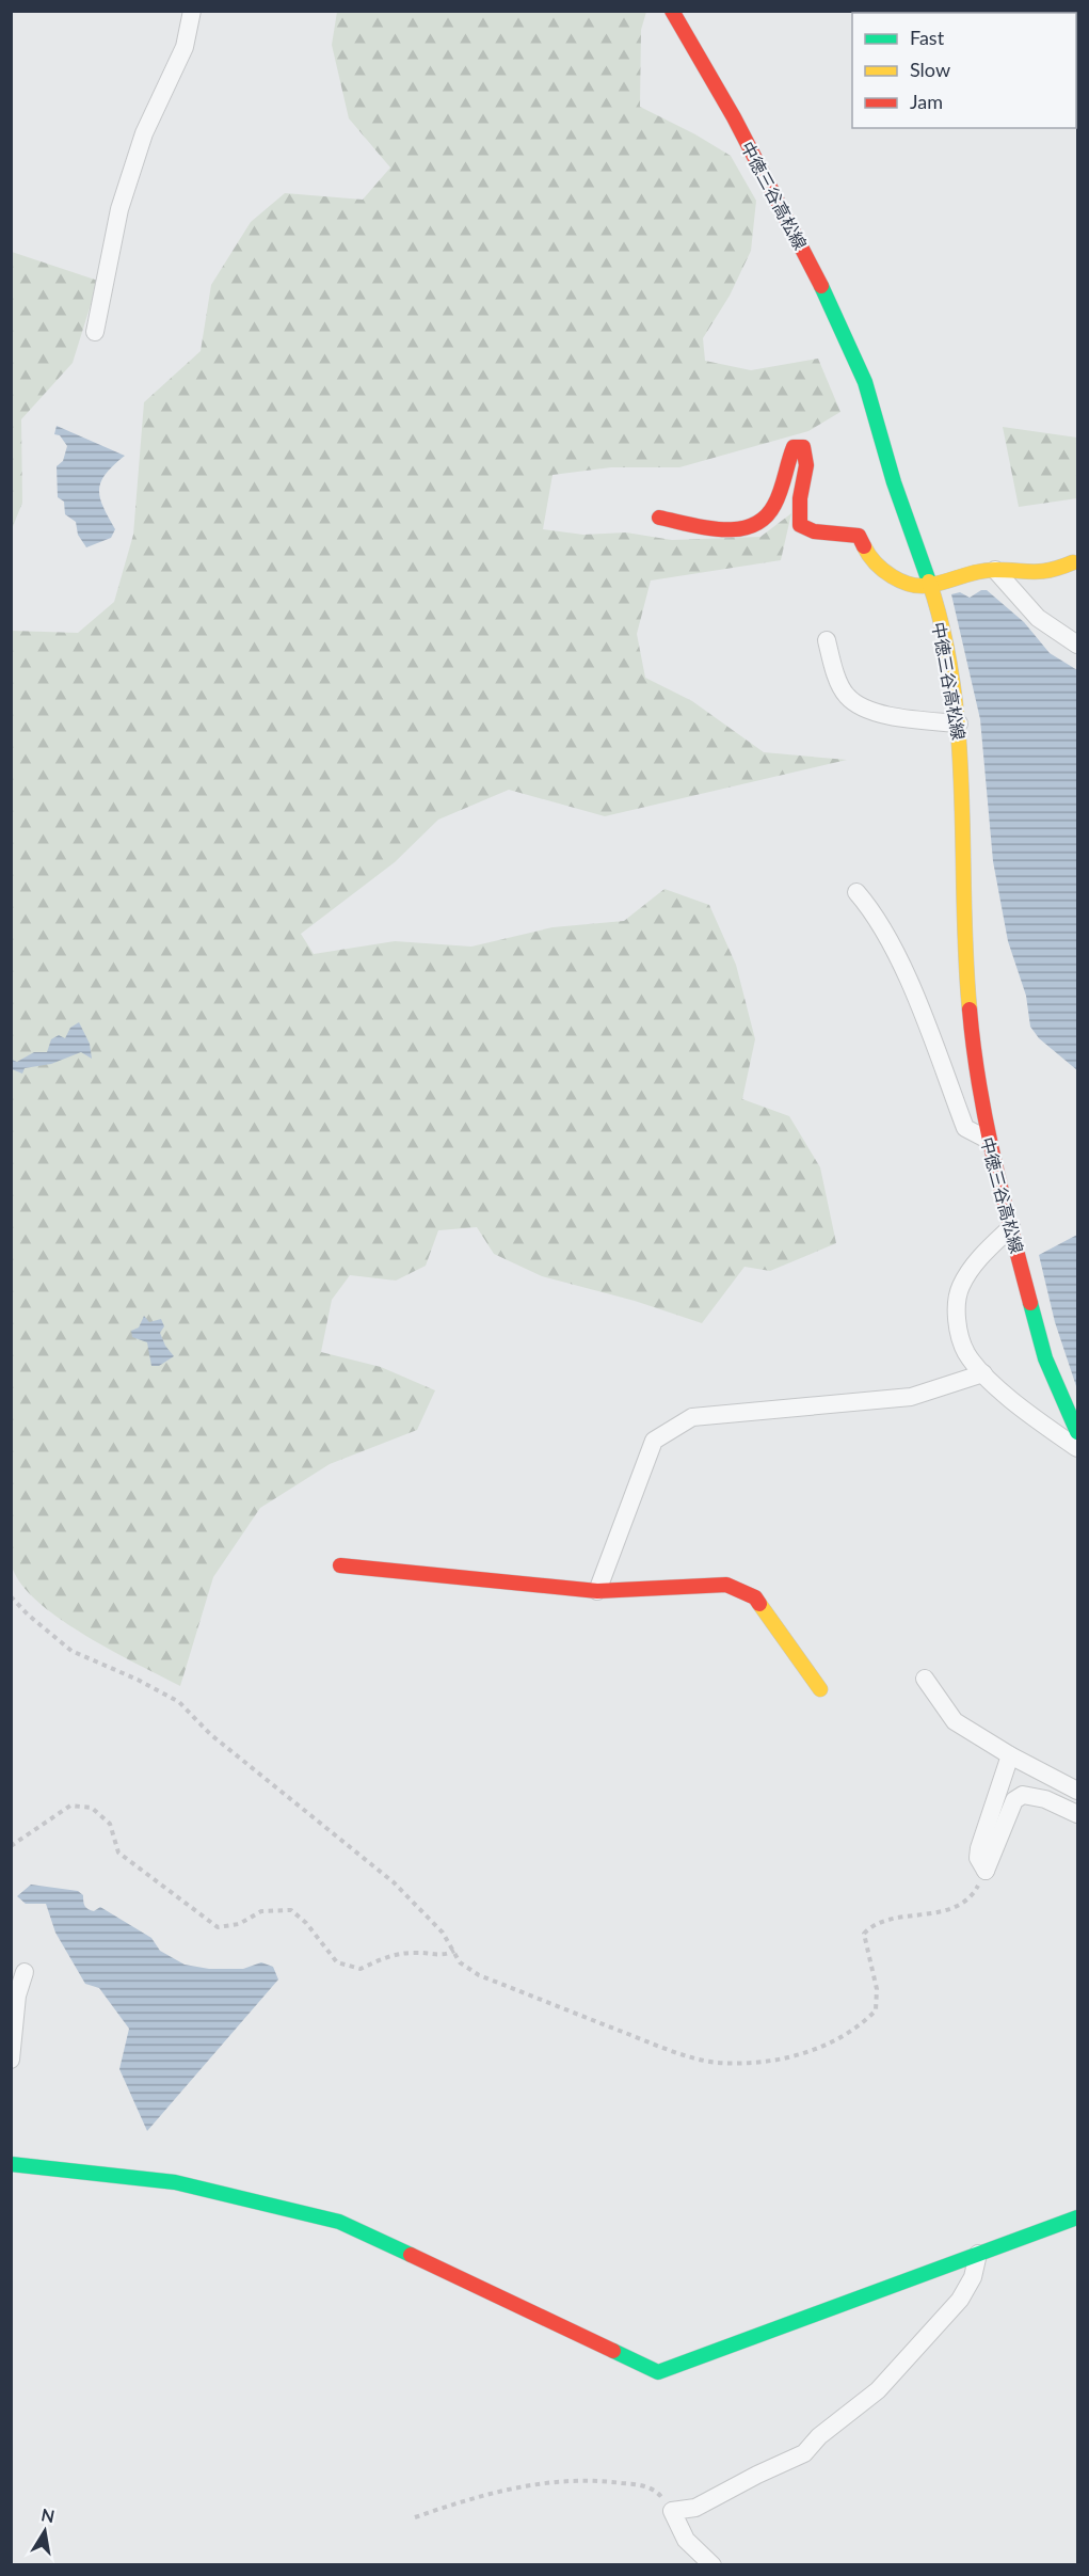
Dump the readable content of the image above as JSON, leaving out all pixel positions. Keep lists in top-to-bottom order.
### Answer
{
  "streets": {
    "street": ["中徳三谷高松線"]
  },
  "legend": ["Fast", "Slow", "Jam"],
  "north": "top"
}
